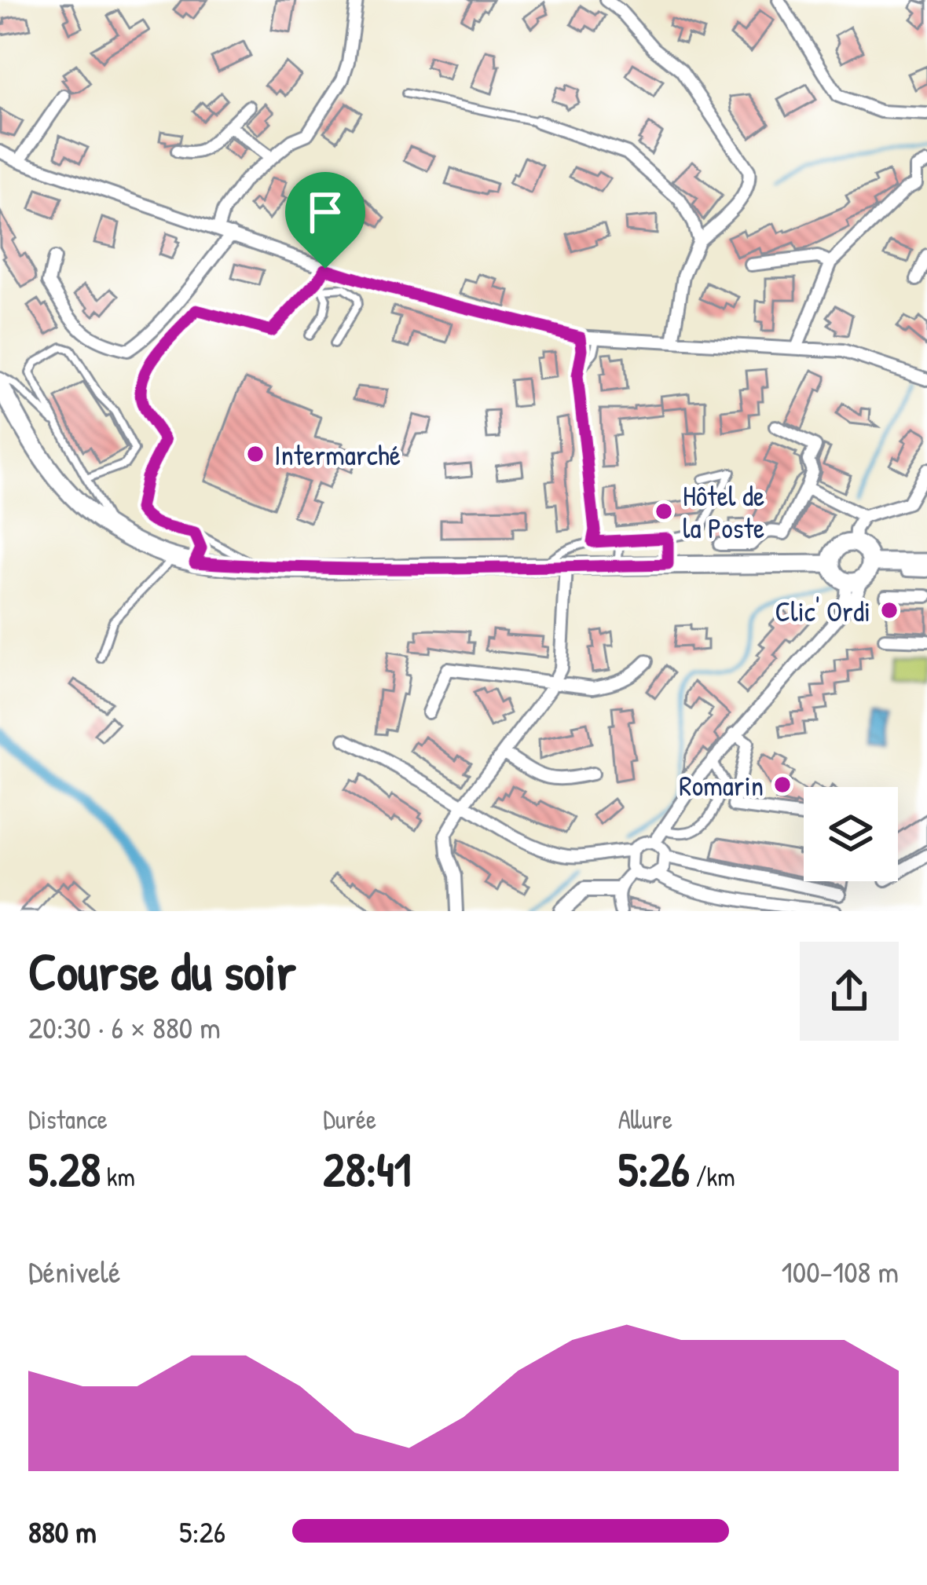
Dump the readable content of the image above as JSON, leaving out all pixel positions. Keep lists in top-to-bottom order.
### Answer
{
  "places": [
    "Intermarché",
    "Hôtel de la Poste",
    "Clic' Ordi",
    "Romarin"
  ],
  "page": {
    "heading": ["Course du soir", "20:30 · 6 × 880 m"],
    "stats": [
      ["Distance", "5.28 km"],
      ["Durée", "28:41"],
      ["Allure", "5:26 /km"]
    ],
    "chart": ["Dénivelé", "100–108 m"],
    "list": [
      {
        "name": "880 m",
        "note": "5:26"
      }
    ]
  }
}
